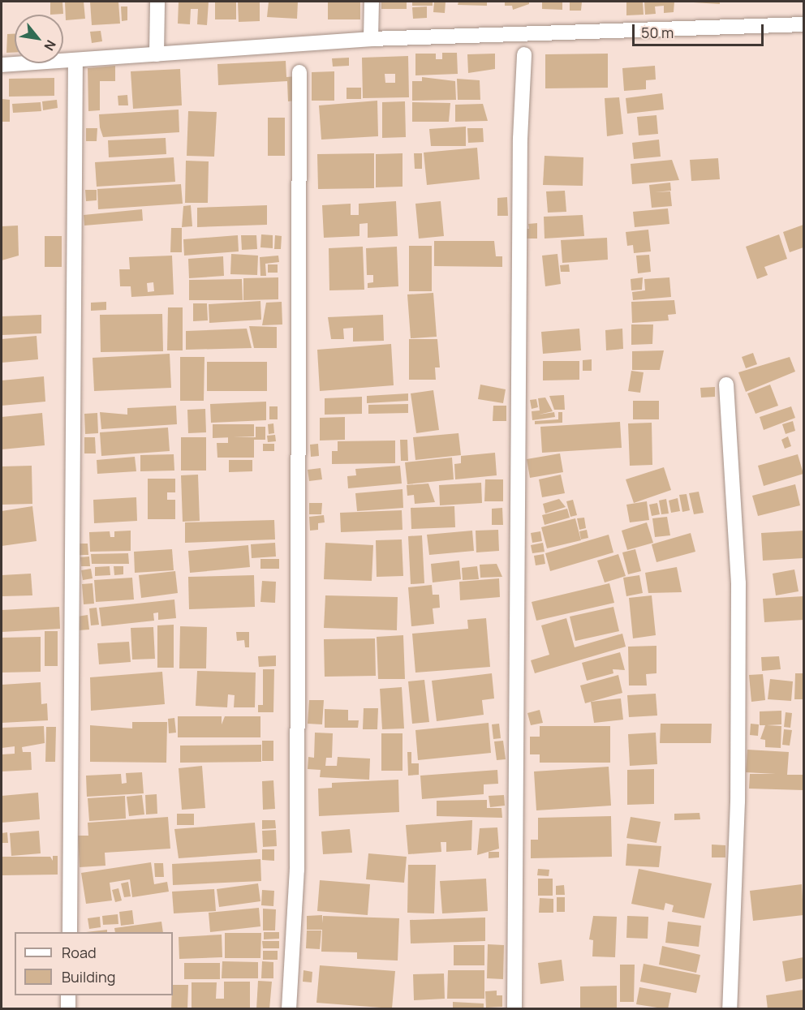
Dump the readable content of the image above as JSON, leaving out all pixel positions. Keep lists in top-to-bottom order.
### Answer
{
  "legend": ["Road", "Building"],
  "scale_bar": "50 m",
  "north": "bottom right"
}
